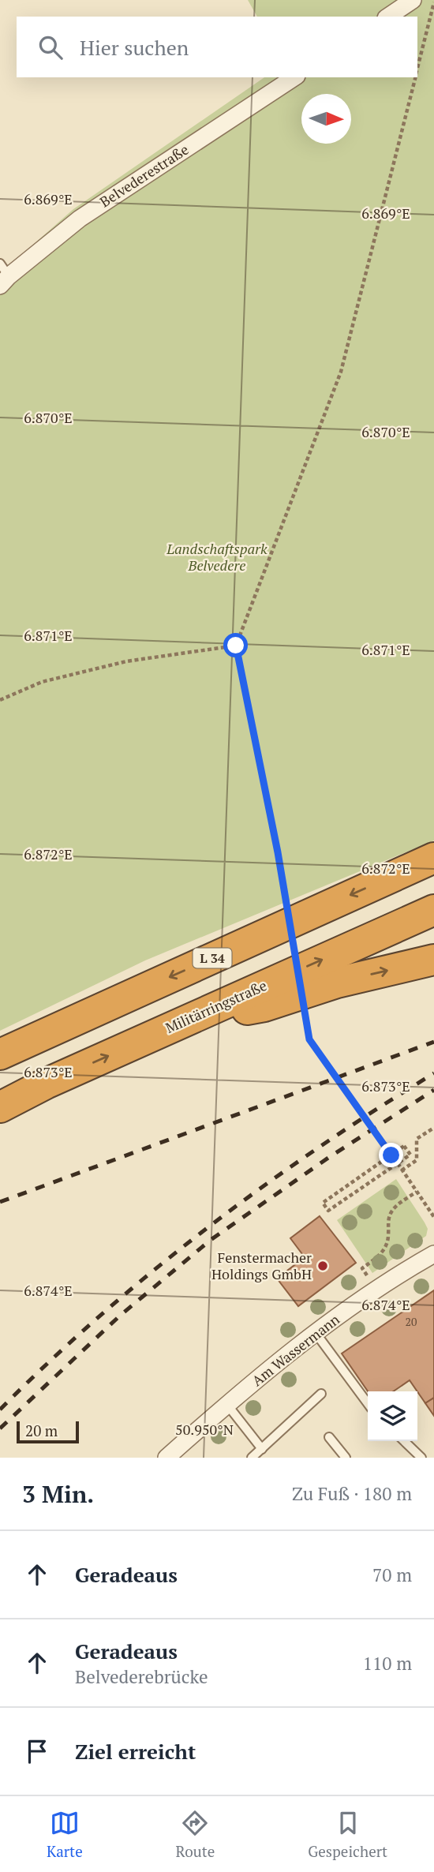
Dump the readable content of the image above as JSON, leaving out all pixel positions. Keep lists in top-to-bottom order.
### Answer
{
  "streets": {
    "highway": ["L 34", "Militärringstraße"],
    "street": ["Belvederestraße", "Am Wassermann"]
  },
  "parks": ["Landschaftspark Belvedere"],
  "places": ["Fenstermacher Holdings GmbH"],
  "house_numbers": ["20"],
  "scale_bar": "20 m",
  "north": "right",
  "page": {
    "search": "Hier suchen",
    "scale": "20 m",
    "heading": ["3 Min.", "Zu Fuß · 180 m"],
    "list": [
      ["Geradeaus", "70 m"],
      ["Geradeaus", "Belvederebrücke", "110 m"],
      "Ziel erreicht"
    ],
    "nav": ["Karte", "Route", "Gespeichert"]
  },
  "coordinates": [
    "6.869°E",
    "6.870°E",
    "6.871°E",
    "6.872°E",
    "6.873°E",
    "6.874°E",
    "50.950°N"
  ]
}
